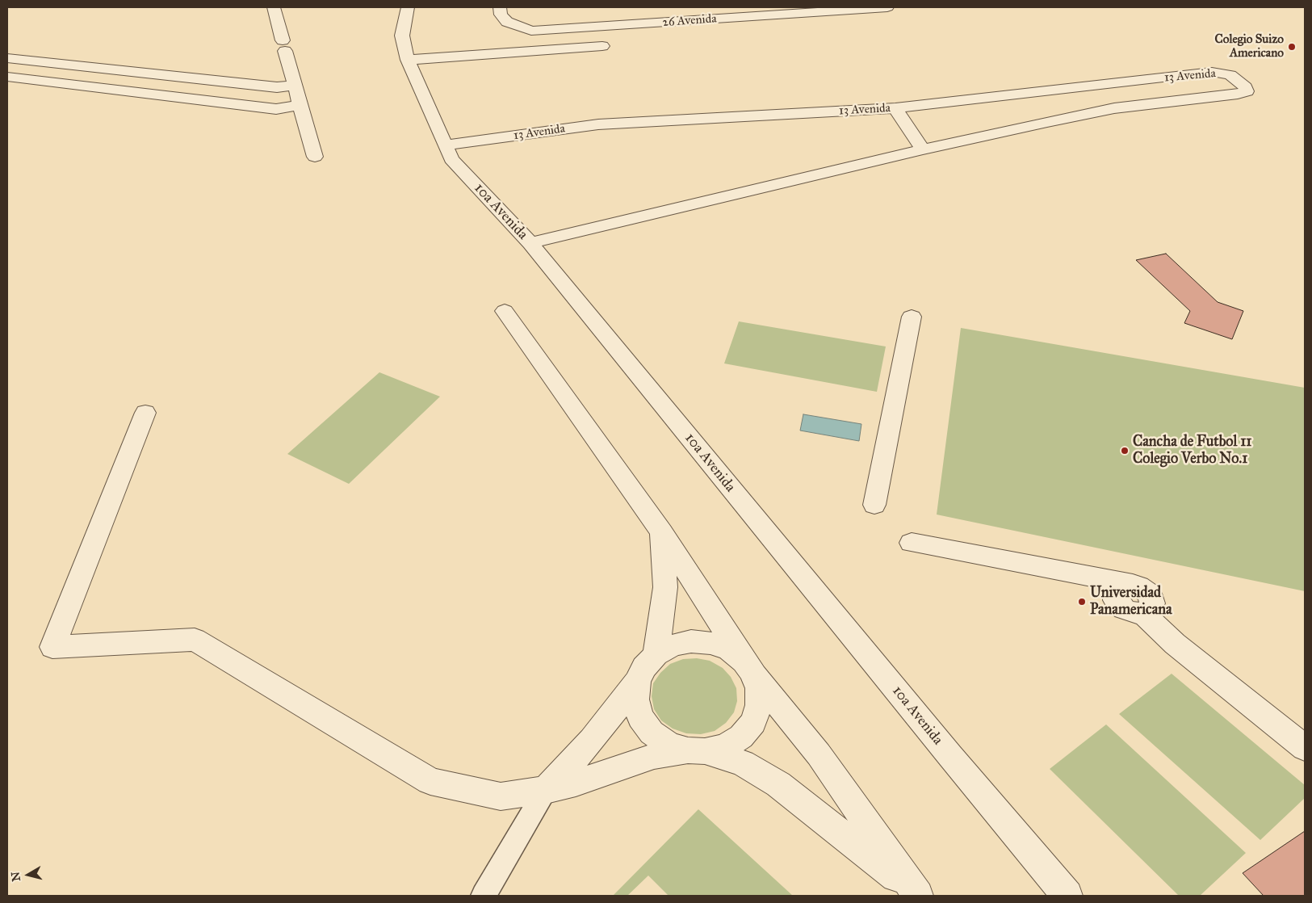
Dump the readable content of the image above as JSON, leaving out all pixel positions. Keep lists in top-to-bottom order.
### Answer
{
  "streets": {
    "street": ["26 Avenida", "13 Avenida", "10a Avenida"]
  },
  "crossings": [
    ["13 Avenida", "10a Avenida"]
  ],
  "places": ["Colegio Suizo Americano", "Cancha de Futbol 11 Colegio Verbo No.1", "Universidad Panamericana"],
  "north": "left"
}
